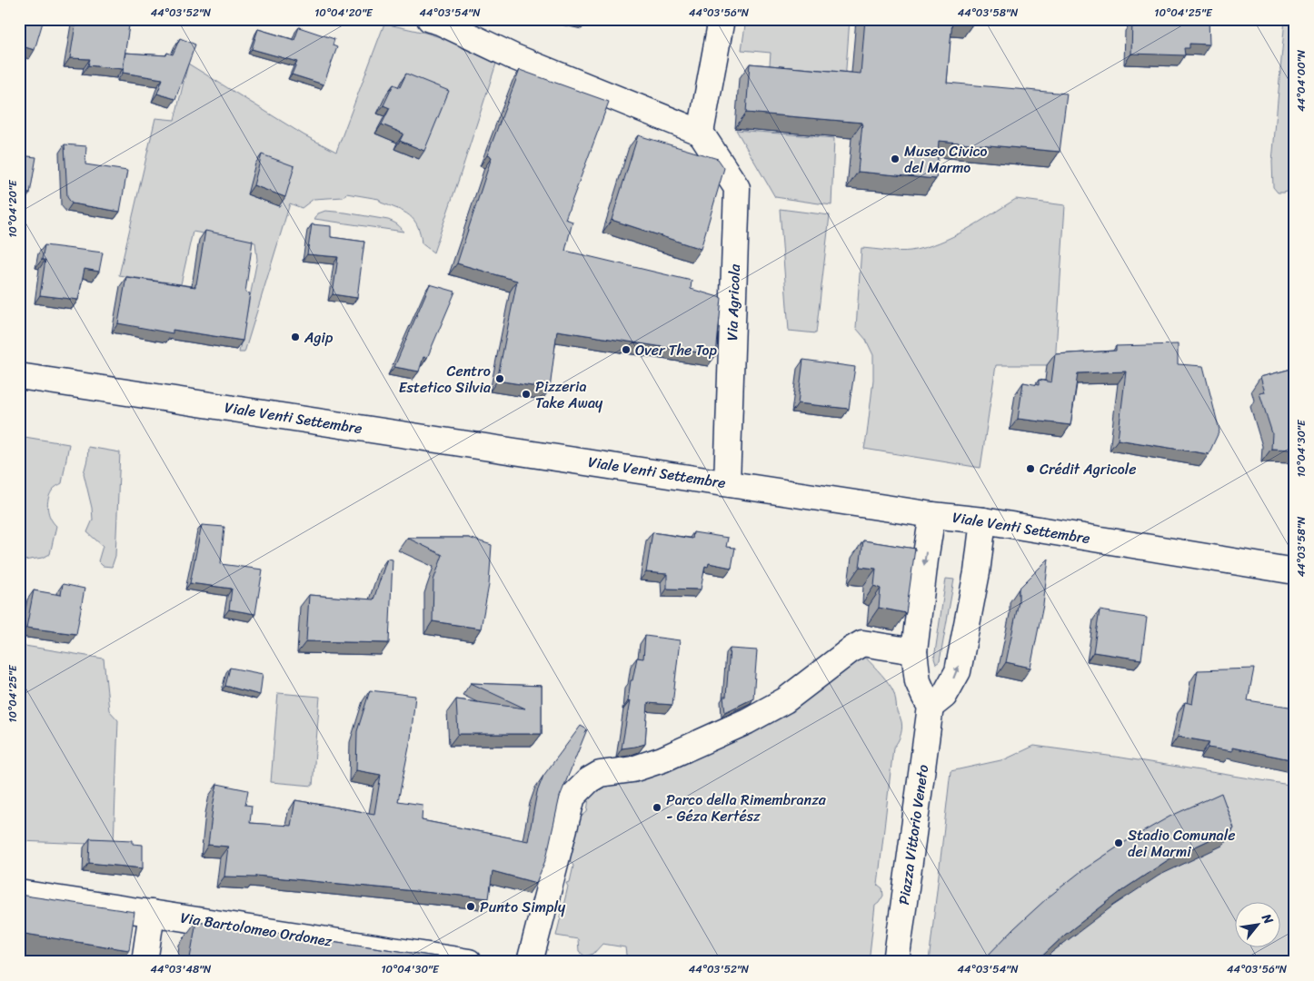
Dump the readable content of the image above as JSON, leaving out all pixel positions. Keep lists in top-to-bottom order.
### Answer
{
  "streets": {
    "street": [
      "Via Agricola",
      "Viale Venti Settembre",
      "Piazza Vittorio Veneto",
      "Via Bartolomeo Ordonez"
    ]
  },
  "crossings": [
    ["Via Agricola", "Viale Venti Settembre"]
  ],
  "places": [
    "Museo Civico del Marmo",
    "Agip",
    "Over The Top",
    "Centro Estetico Silvia",
    "Pizzeria Take Away",
    "Crédit Agricole",
    "Parco della Rimembranza - Géza Kertész",
    "Stadio Comunale dei Marmi",
    "Punto Simply"
  ],
  "north": "top right",
  "coordinates": [
    "44°03'52\"N",
    "10°04'20\"E",
    "44°03'54\"N",
    "44°03'56\"N",
    "44°03'58\"N",
    "10°04'25\"E",
    "44°04'00\"N",
    "10°04'30\"E",
    "44°03'48\"N"
  ]
}
